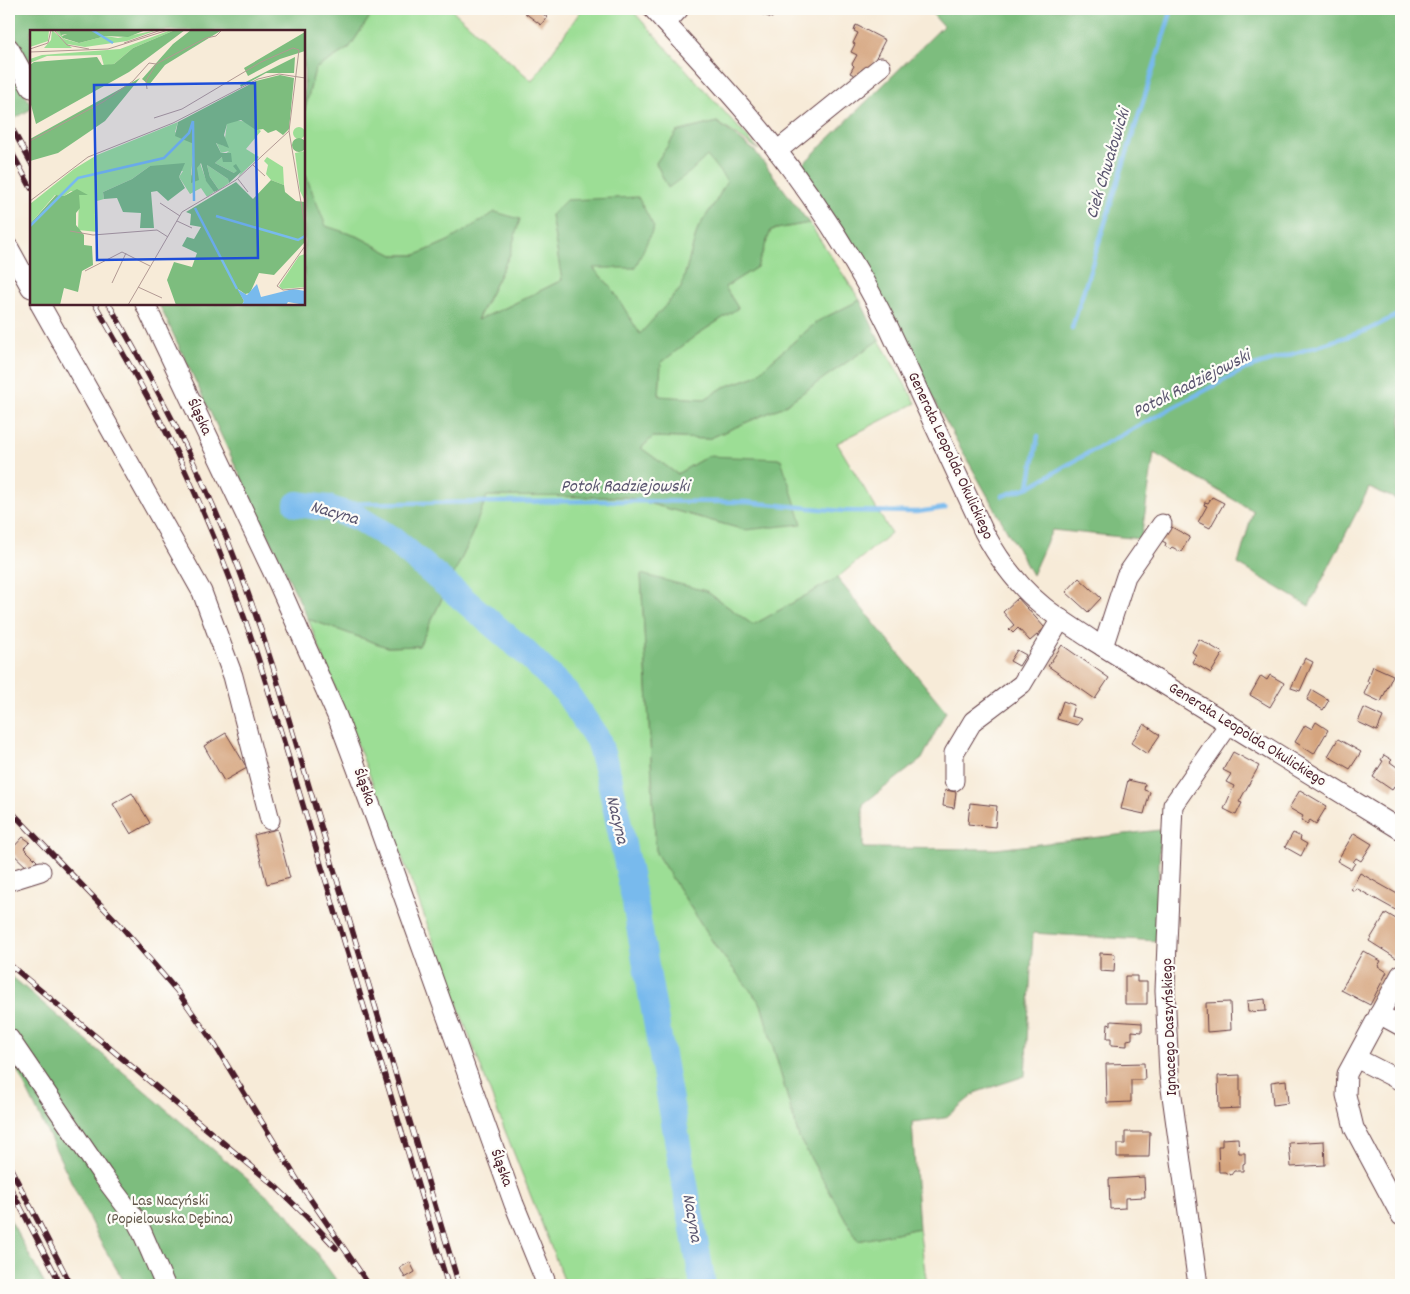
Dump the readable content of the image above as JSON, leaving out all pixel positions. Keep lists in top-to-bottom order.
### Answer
{
  "streets": {
    "street": ["Śląska", "Generała Leopolda Okulickiego", "Ignacego Daszyńskiego"]
  },
  "crossings": [
    ["Generała Leopolda Okulickiego", "Ignacego Daszyńskiego"]
  ],
  "water": ["Ciek Chwałowicki", "Potok Radziejowski", "Nacyna"],
  "parks": ["Las Nacyński (Popielowska Dębina)"]
}
